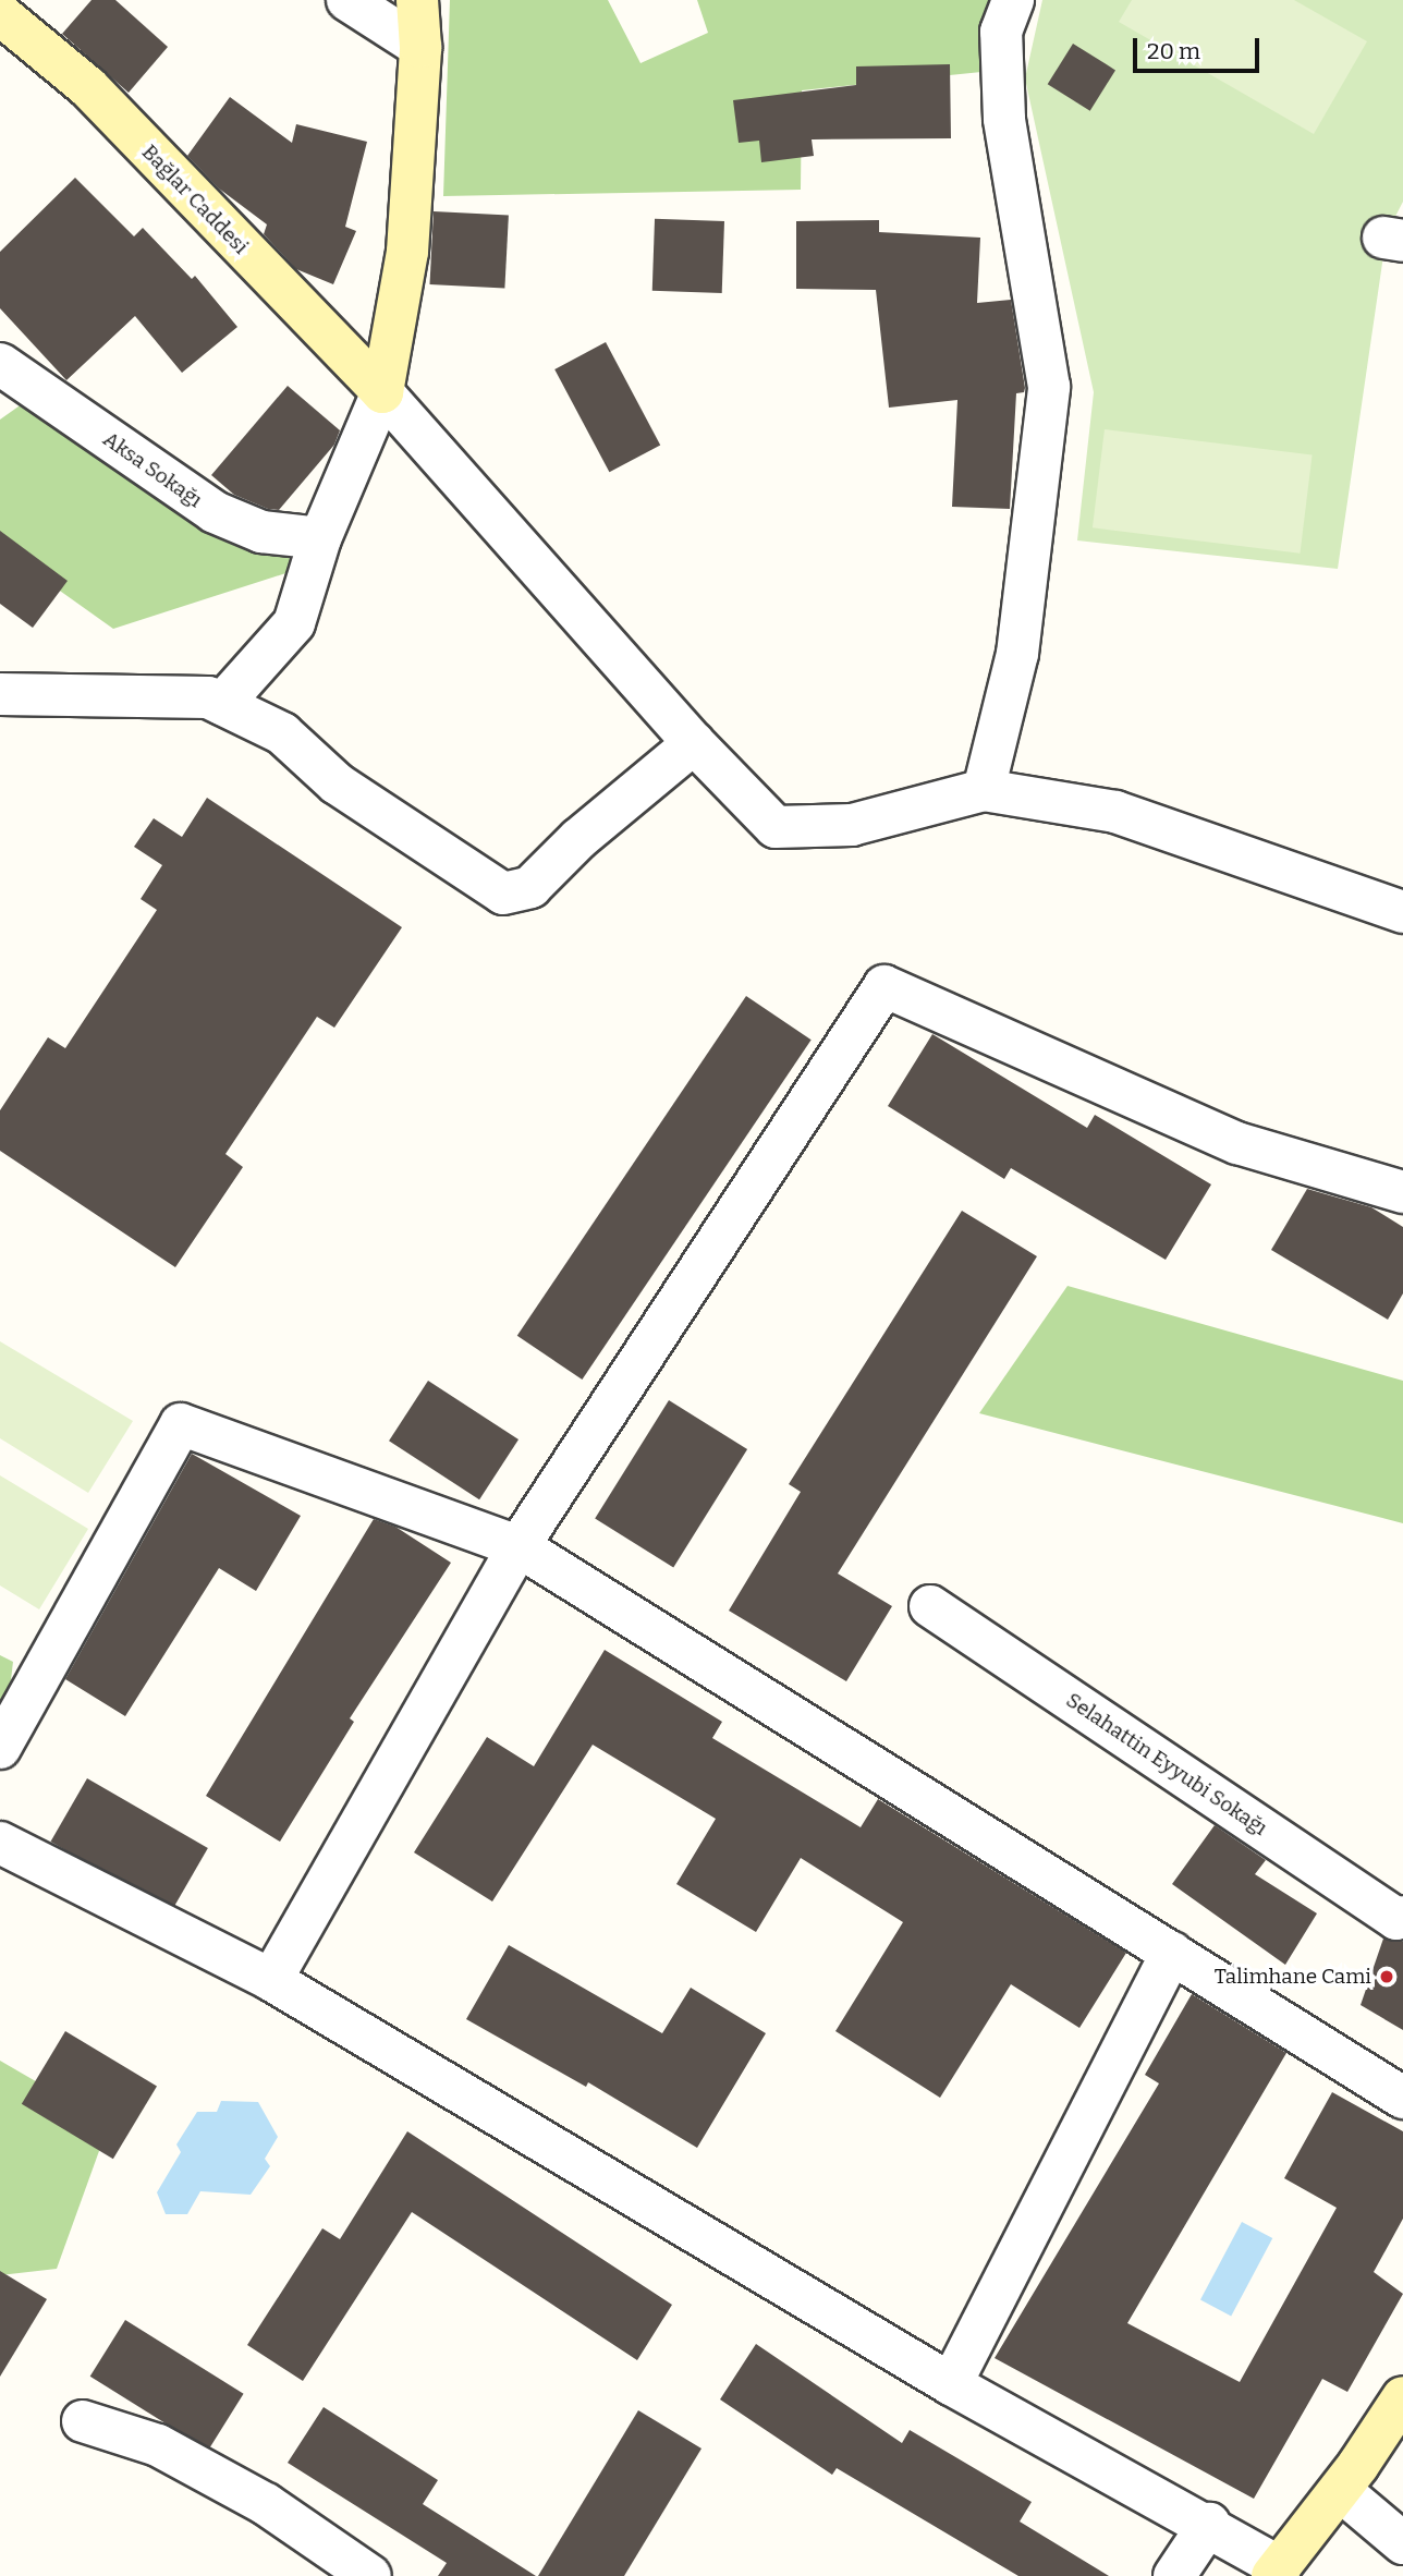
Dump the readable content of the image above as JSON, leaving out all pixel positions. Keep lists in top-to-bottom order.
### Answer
{
  "streets": {
    "street": ["Bağlar Caddesi", "Aksa Sokağı", "Selahattin Eyyubi Sokağı"]
  },
  "places": ["Talimhane Cami"],
  "scale_bar": "20 m"
}
